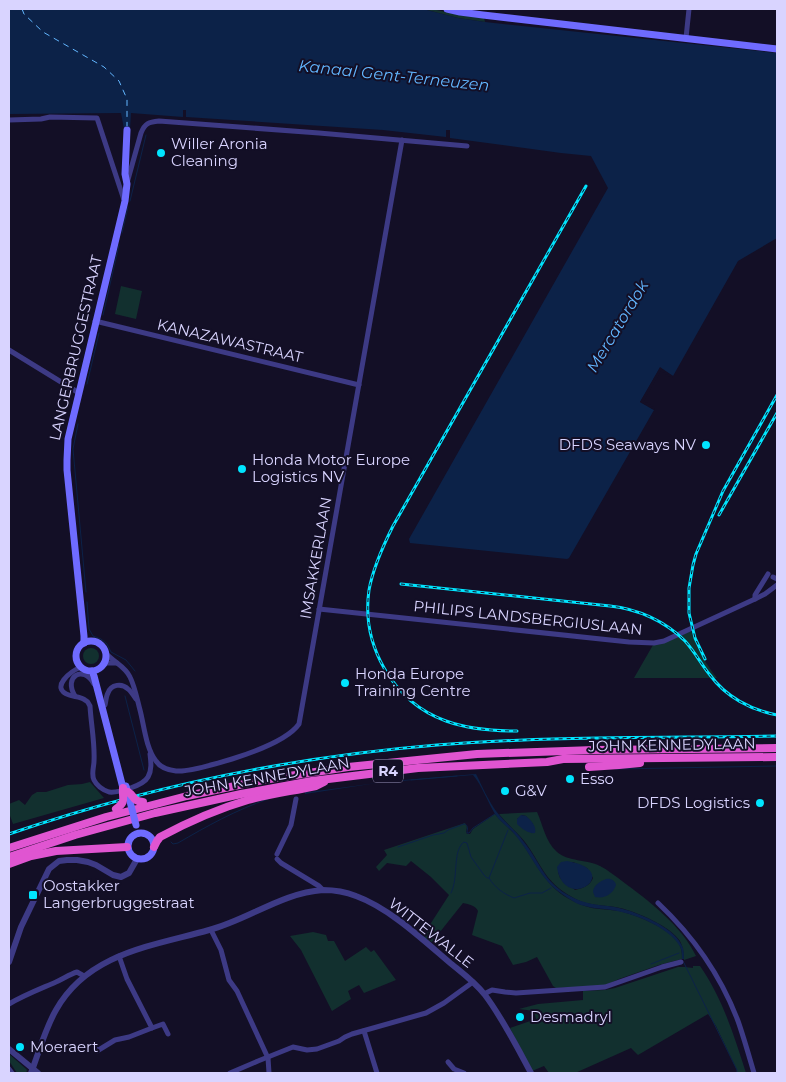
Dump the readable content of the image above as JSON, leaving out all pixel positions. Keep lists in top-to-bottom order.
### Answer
{
  "streets": {
    "highway": ["JOHN KENNEDYLAAN", "R4"],
    "main road": ["LANGERBRUGGESTRAAT"],
    "street": [
      "KANAZAWASTRAAT",
      "IMSAKKERLAAN",
      "PHILIPS LANDSBERGIUSLAAN",
      "WITTEWALLE"
    ]
  },
  "crossings": [
    ["KANAZAWASTRAAT", "LANGERBRUGGESTRAAT"],
    ["KANAZAWASTRAAT", "IMSAKKERLAAN"],
    ["LANGERBRUGGESTRAAT", "IMSAKKERLAAN"],
    ["IMSAKKERLAAN", "PHILIPS LANDSBERGIUSLAAN"]
  ],
  "water": ["Kanaal Gent-Terneuzen", "Mercatordok"],
  "places": {
    "other": [
      "Willer Aronia Cleaning",
      "DFDS Seaways NV",
      "Honda Motor Europe Logistics NV",
      "Honda Europe Training Centre",
      "Esso",
      "G&V",
      "DFDS Logistics",
      "Desmadryl",
      "Moeraert"
    ],
    "transit": ["Oostakker Langerbruggestraat"]
  }
}
